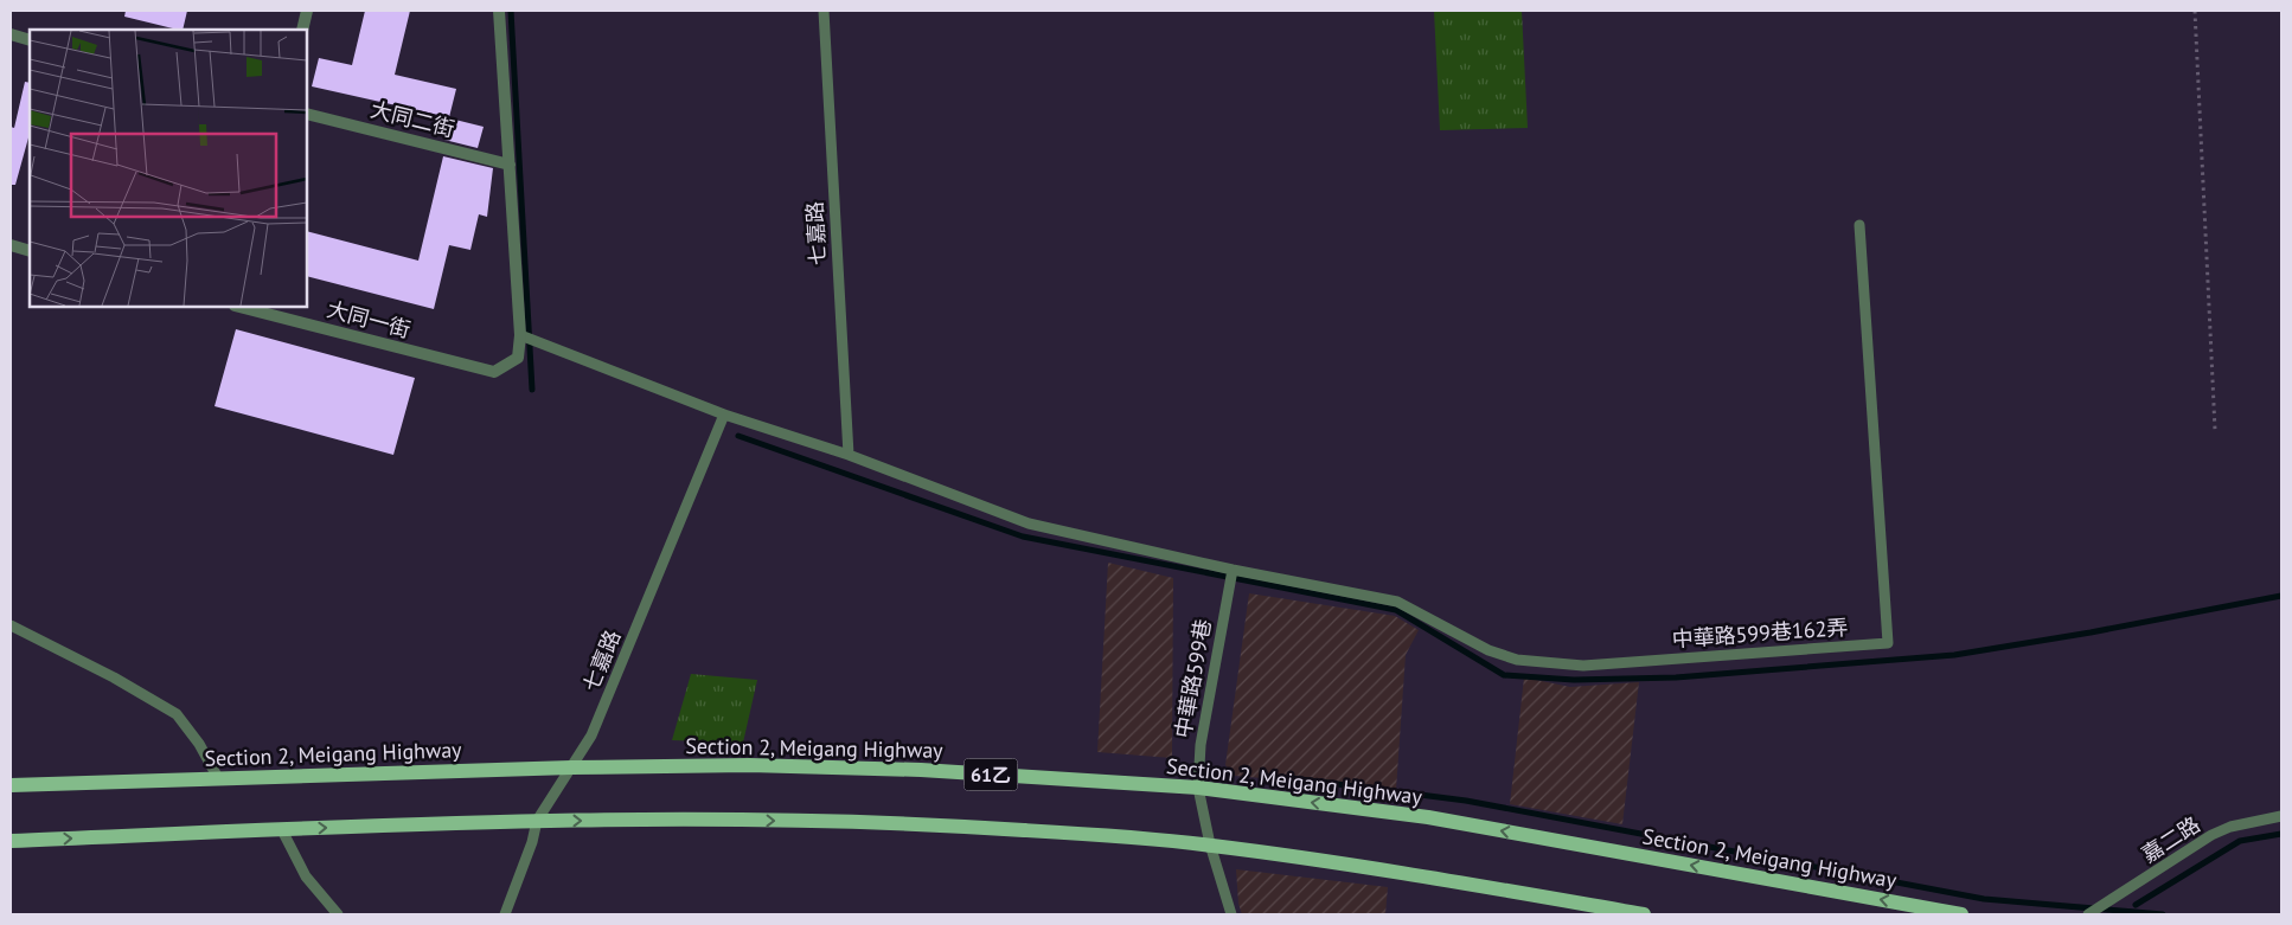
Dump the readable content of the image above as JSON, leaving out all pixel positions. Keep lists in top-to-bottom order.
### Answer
{
  "streets": {
    "main road": ["Section 2, Meigang Highway", "61乙"],
    "street": ["大同二街", "大同一街"],
    "lane": [
      "七嘉路",
      "中華路599巷162弄",
      "中華路599巷",
      "嘉二路"
    ]
  },
  "crossings": [
    ["七嘉路", "Section 2, Meigang Highway"],
    ["中華路599巷162弄", "中華路599巷"],
    ["中華路599巷", "Section 2, Meigang Highway"]
  ]
}
